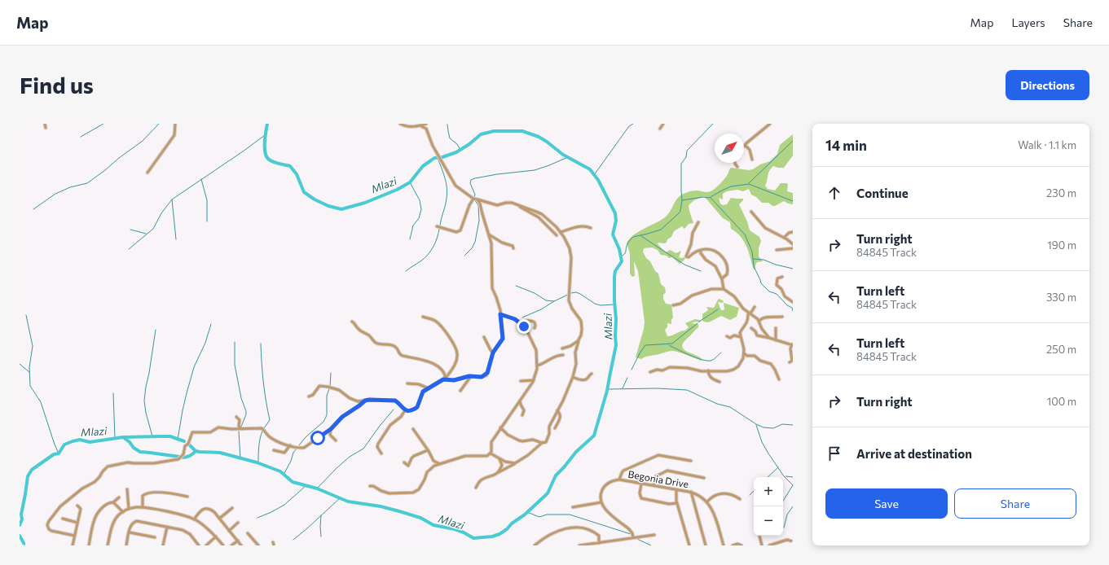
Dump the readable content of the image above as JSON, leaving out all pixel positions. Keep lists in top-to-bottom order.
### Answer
{
  "streets": {
    "street": ["Begonia Drive"]
  },
  "water": ["Mlazi"],
  "north": "top right",
  "page": {
    "header": "Map",
    "nav": ["Map", "Layers", "Share"],
    "buttons": [
      "Directions",
      ["Save", "Share"]
    ],
    "title": "Find us",
    "heading": ["14 min", "Walk · 1.1 km"],
    "list": [
      ["Continue", "230 m"],
      ["Turn right", "84845 Track", "190 m"],
      ["Turn left", "84845 Track", "330 m"],
      ["Turn left", "84845 Track", "250 m"],
      ["Turn right", "100 m"],
      "Arrive at destination"
    ],
    "map_buttons": ["+", "−"]
  }
}
